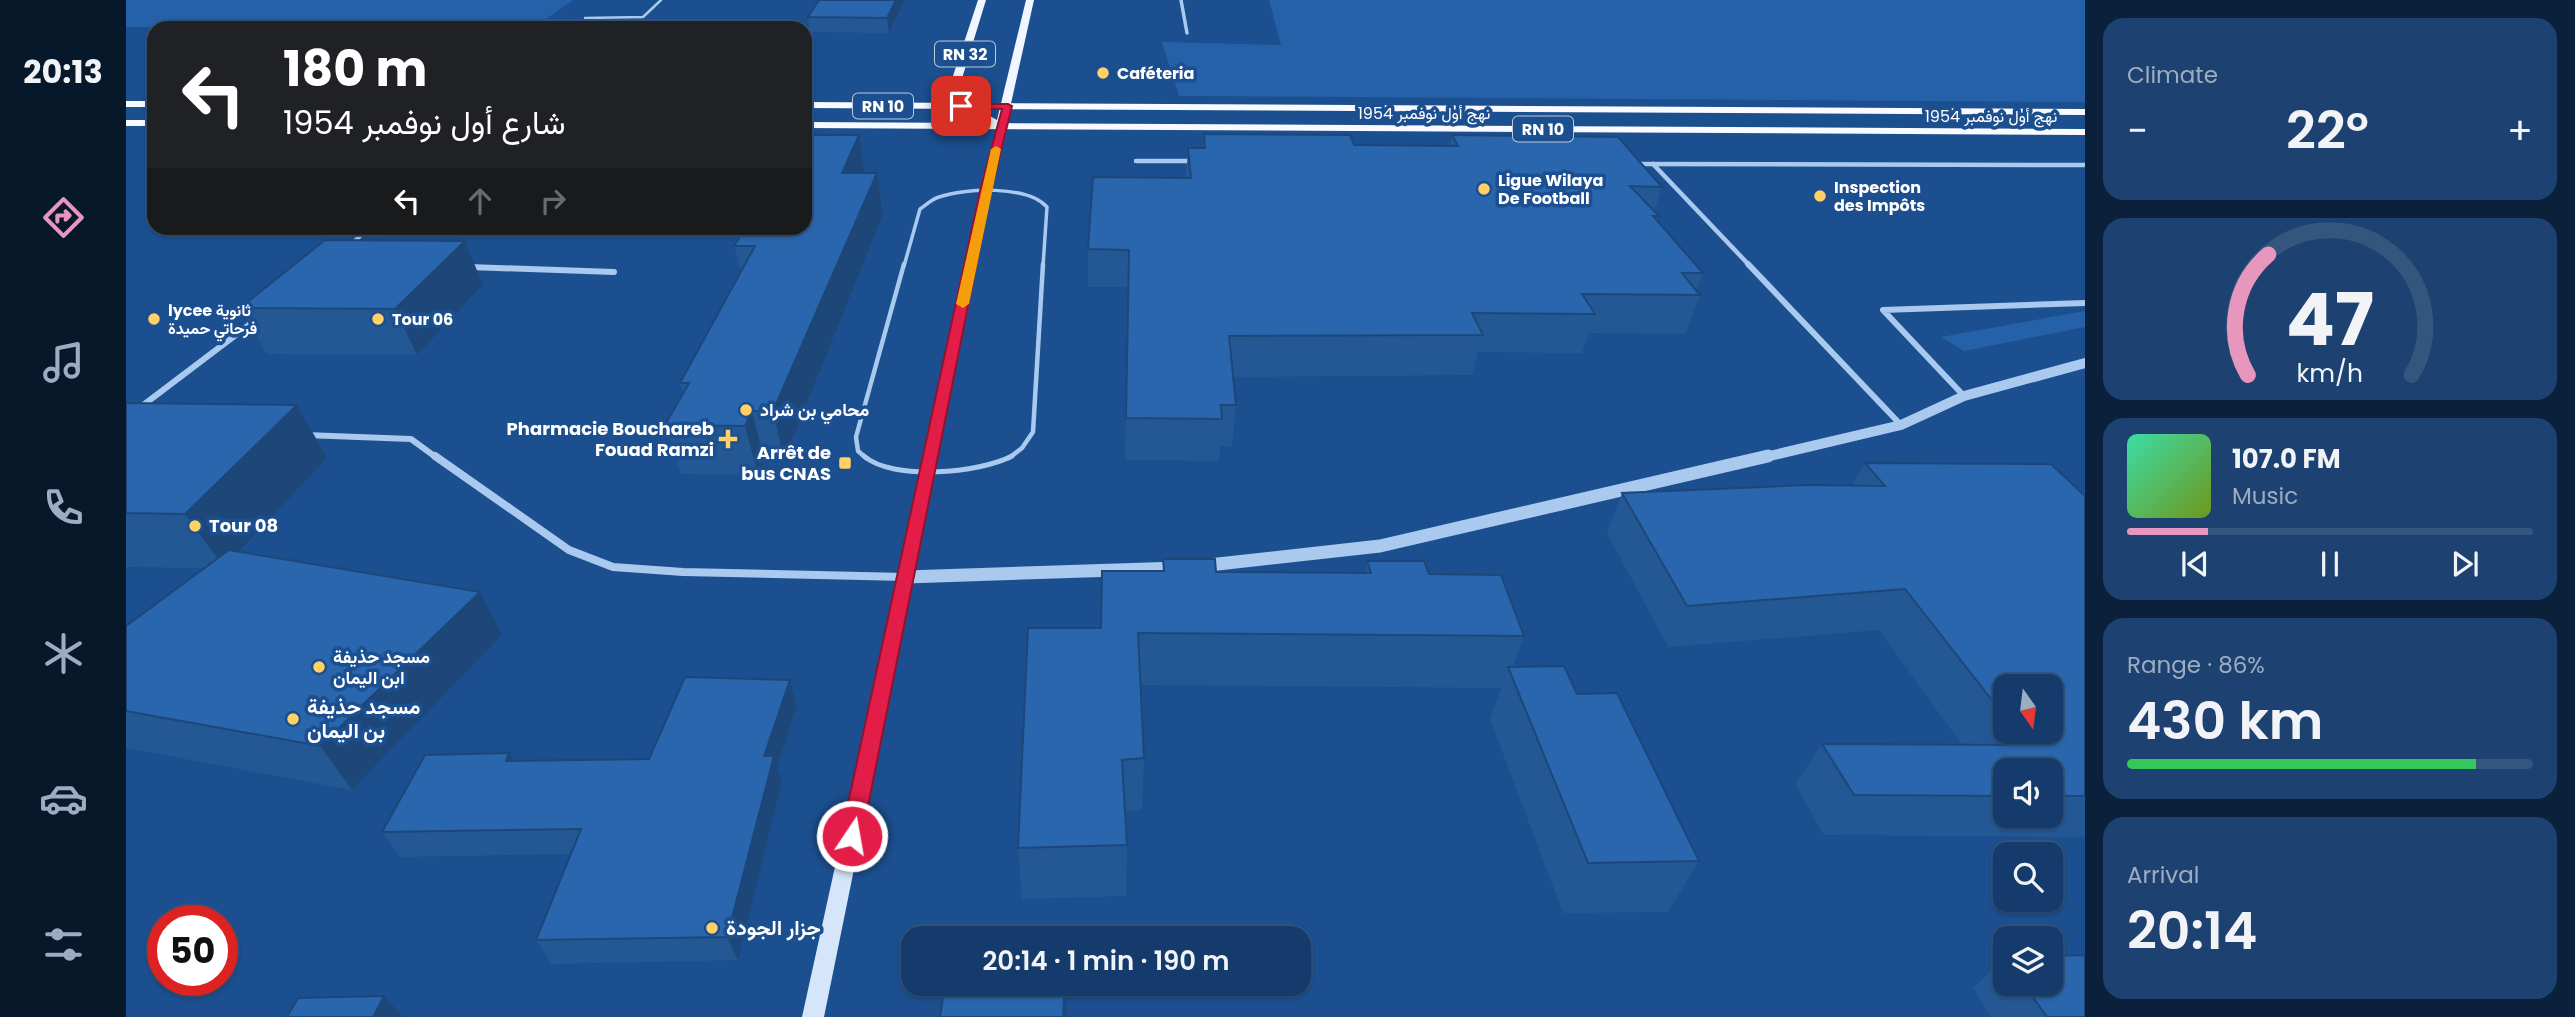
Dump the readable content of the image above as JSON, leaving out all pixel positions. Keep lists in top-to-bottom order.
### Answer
{
  "streets": {
    "highway": ["RN 10", "نهج أول نوفمبر 1954"],
    "main road": ["RN 32"]
  },
  "crossings": [
    ["RN 32", "RN 10"],
    ["RN 32", "نهج أول نوفمبر 1954"],
    ["RN 10", "نهج أول نوفمبر 1954"]
  ],
  "places": {
    "other": [
      "Caféteria",
      "Ligue Wilaya De Football",
      "Inspection des Impôts",
      "lycee ثانوية فرحاتي حميدة",
      "Tour 06",
      "محامي بن شراد",
      "Tour 08",
      "مسجد حذيفة ابن اليمان",
      "مسجد حذيفة بن اليمان",
      "جزار الجودة"
    ],
    "health": ["Pharmacie Bouchareb Fouad Ramzi"],
    "transit": ["Arrêt de bus CNAS"]
  },
  "north": "bottom",
  "page": {
    "tabs": "20:13",
    "tile": [
      "Climate",
      ["Range · 86%", "430 km"],
      ["Arrival", "20:14"]
    ],
    "turn": ["180 m", "شارع أول نوفمبر 1954"],
    "heat": ["−", "22°", "+"],
    "song": ["107.0 FM", "Music"],
    "limit": "50",
    "trip": "20:14 · 1 min · 190 m",
    "gauge": ["47", "km/h"]
  }
}
